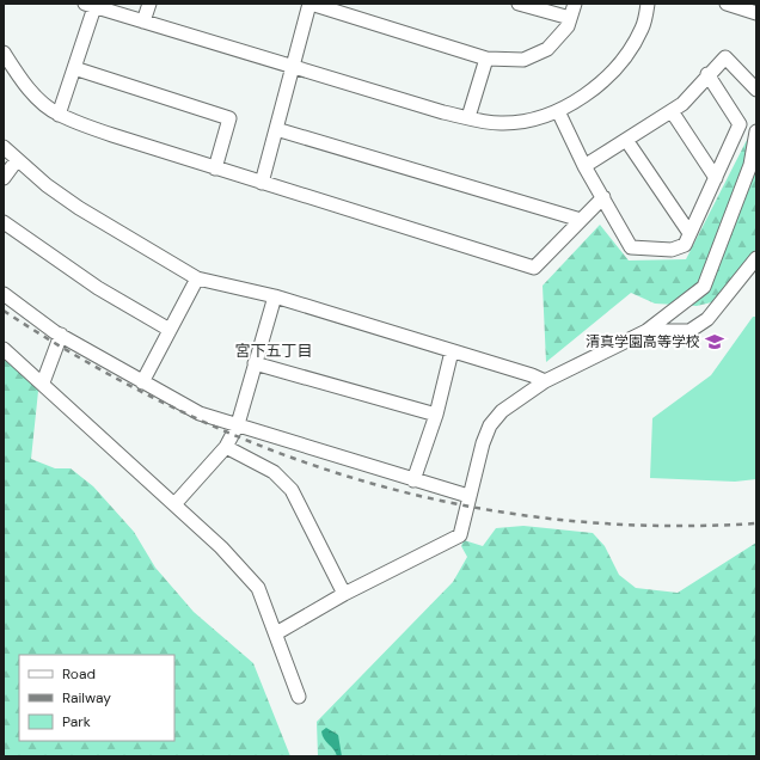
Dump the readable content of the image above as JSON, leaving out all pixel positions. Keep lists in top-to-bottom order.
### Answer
{
  "districts": ["宮下五丁目"],
  "places": {
    "school or university": ["清真学園高等学校"]
  },
  "legend": ["Road", "Railway", "Park"]
}
